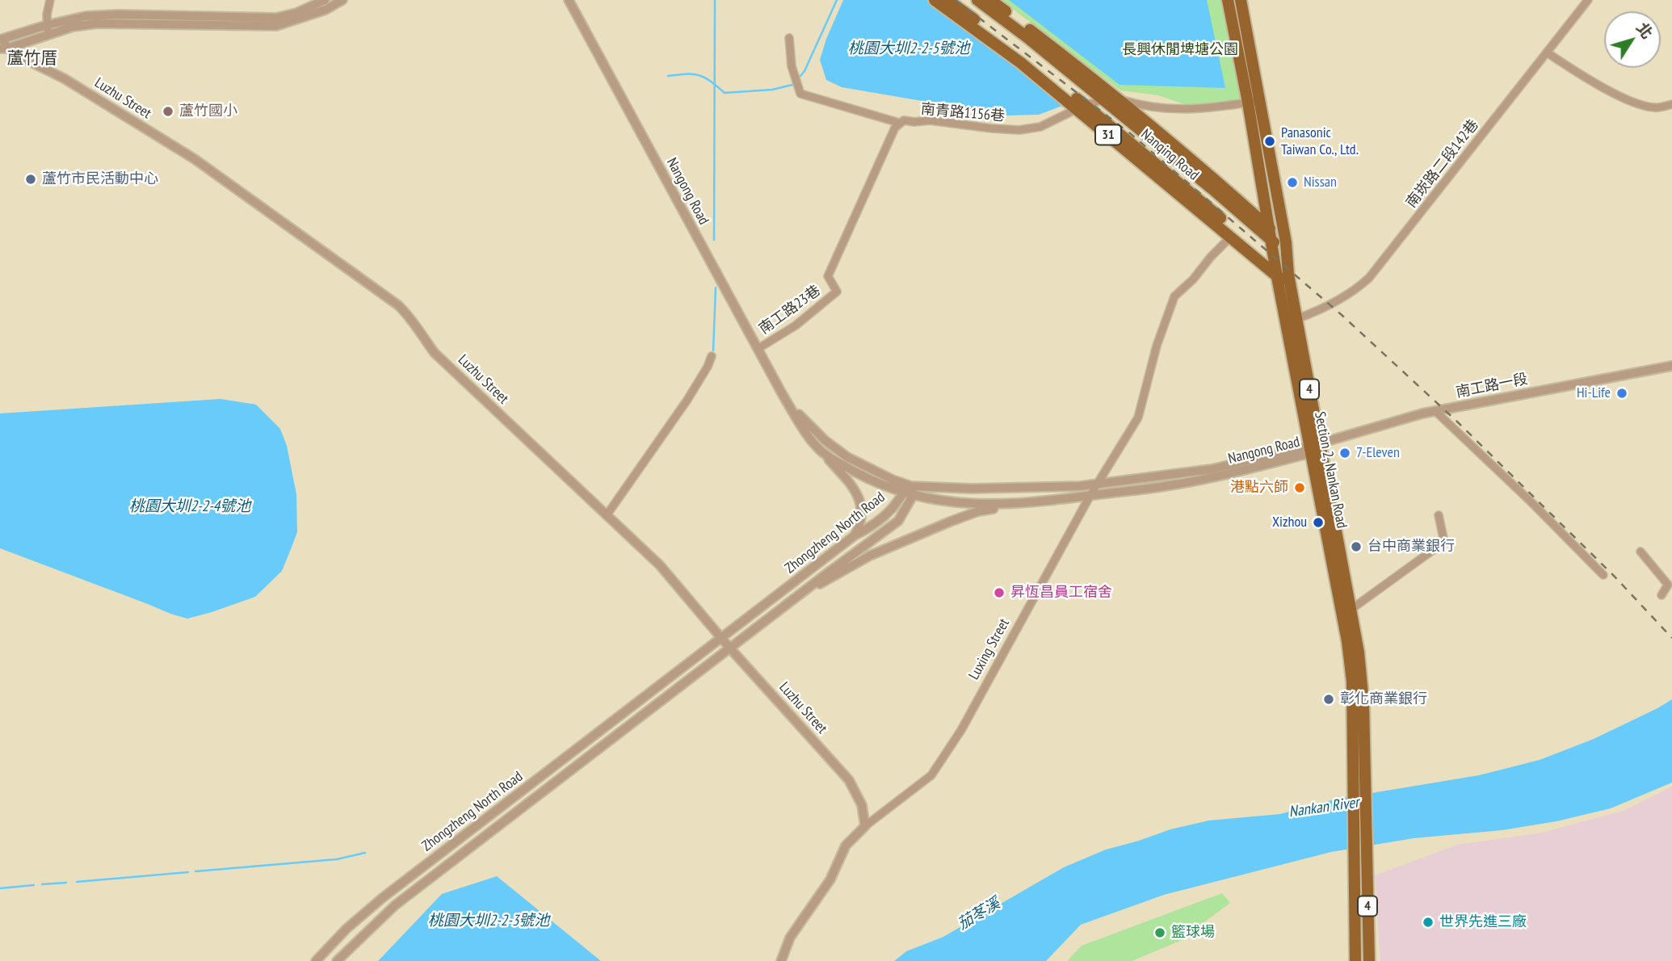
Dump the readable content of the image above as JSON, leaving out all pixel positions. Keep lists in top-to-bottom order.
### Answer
{
  "streets": {
    "main road": [
      "31",
      "Nanqing Road",
      "4",
      "Section 2, Nankan Road"
    ],
    "street": [
      "Luzhu Street",
      "南青路1156巷",
      "南崁路二段142巷",
      "Nangong Road",
      "南工路23巷",
      "南工路一段",
      "Zhongzheng North Road",
      "Luxing Street"
    ]
  },
  "crossings": [
    ["Luzhu Street", "Zhongzheng North Road"],
    ["Luzhu Street", "Luxing Street"],
    ["南青路1156巷", "31"],
    ["南青路1156巷", "Nanqing Road"],
    ["南青路1156巷", "南工路23巷"],
    ["31", "Nanqing Road"],
    ["31", "Section 2, Nankan Road"],
    ["31", "Luxing Street"],
    ["Nanqing Road", "Section 2, Nankan Road"],
    ["南崁路二段142巷", "Section 2, Nankan Road"],
    ["Nangong Road", "南工路23巷"],
    ["Nangong Road", "南工路一段"],
    ["Nangong Road", "Section 2, Nankan Road"],
    ["Nangong Road", "Zhongzheng North Road"],
    ["Nangong Road", "Luxing Street"],
    ["南工路一段", "Section 2, Nankan Road"],
    ["4", "Section 2, Nankan Road"]
  ],
  "districts": ["蘆竹厝"],
  "water": [
    "桃園大圳2-2-5號池",
    "桃園大圳2-2-4號池",
    "Nankan River",
    "茄苳溪",
    "桃園大圳2-2-3號池"
  ],
  "parks": ["長興休閒埤塘公園"],
  "places": [
    "蘆竹國小",
    "Panasonic Taiwan Co., Ltd.",
    "蘆竹市民活動中心",
    "Nissan",
    "Hi-Life",
    "7-Eleven",
    "港點六師",
    "Xizhou",
    "台中商業銀行",
    "昇恆昌員工宿舍",
    "彰化商業銀行",
    "世界先進三廠",
    "籃球場"
  ],
  "north": "top right"
}
